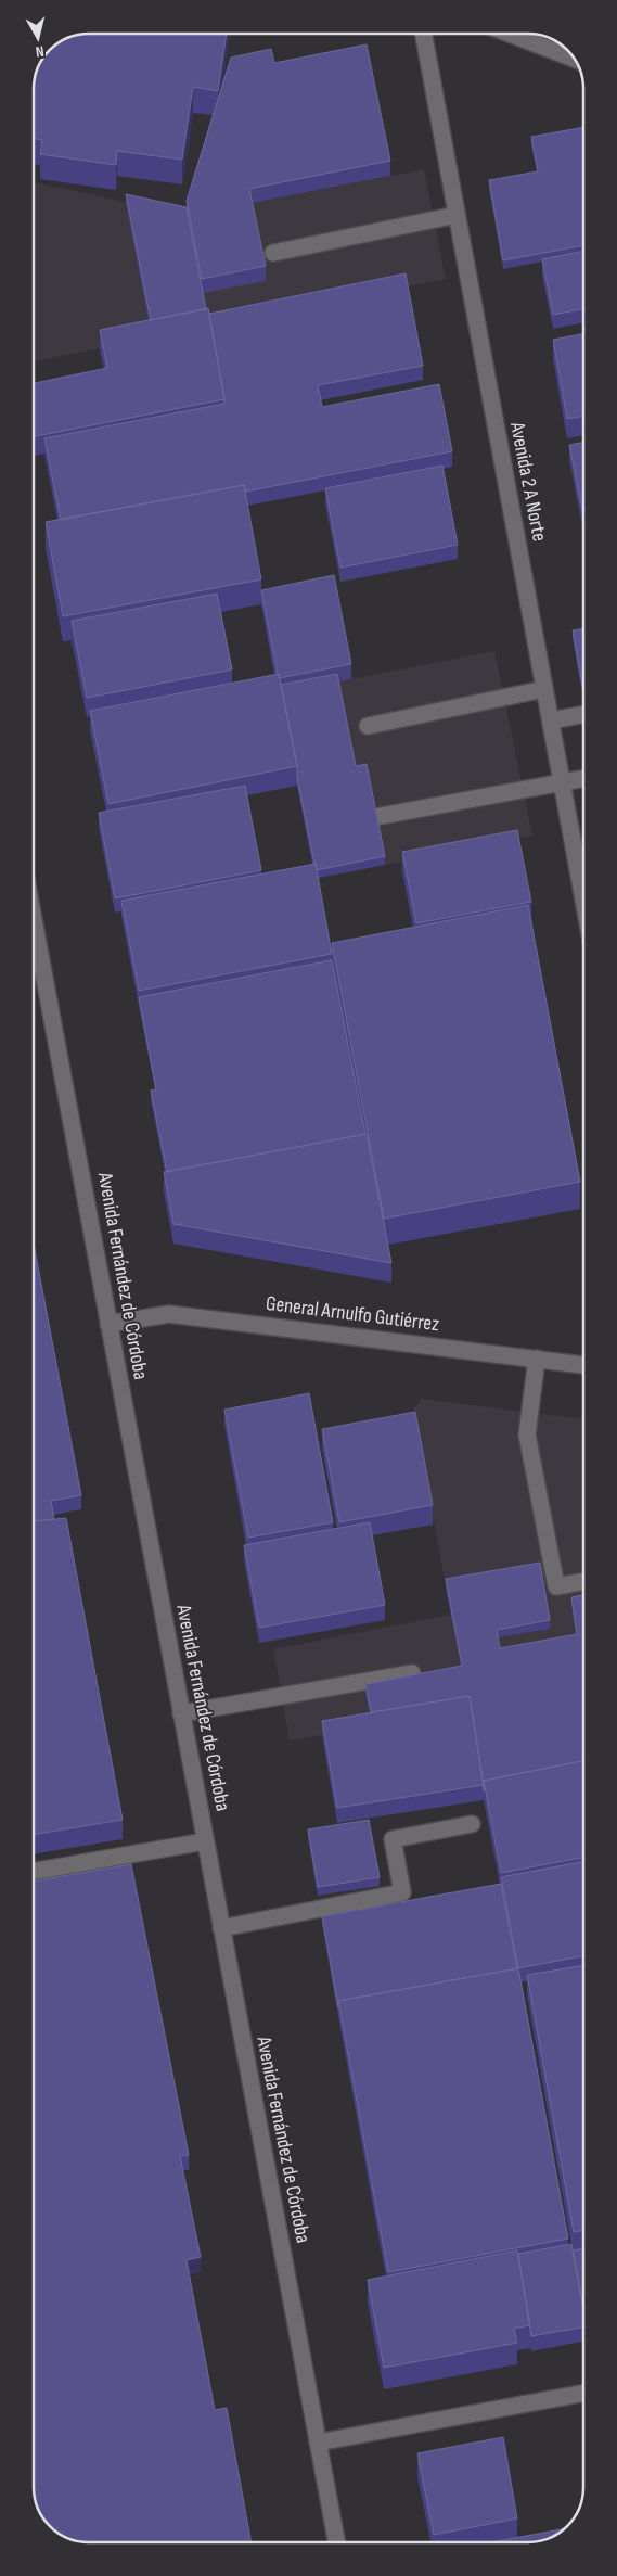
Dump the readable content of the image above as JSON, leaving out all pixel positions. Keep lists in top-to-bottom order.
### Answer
{
  "streets": {
    "street": ["Avenida 2 A Norte", "Avenida Fernández de Córdoba", "General Arnulfo Gutiérrez"]
  },
  "crossings": [
    ["Avenida Fernández de Córdoba", "General Arnulfo Gutiérrez"]
  ],
  "north": "bottom"
}
